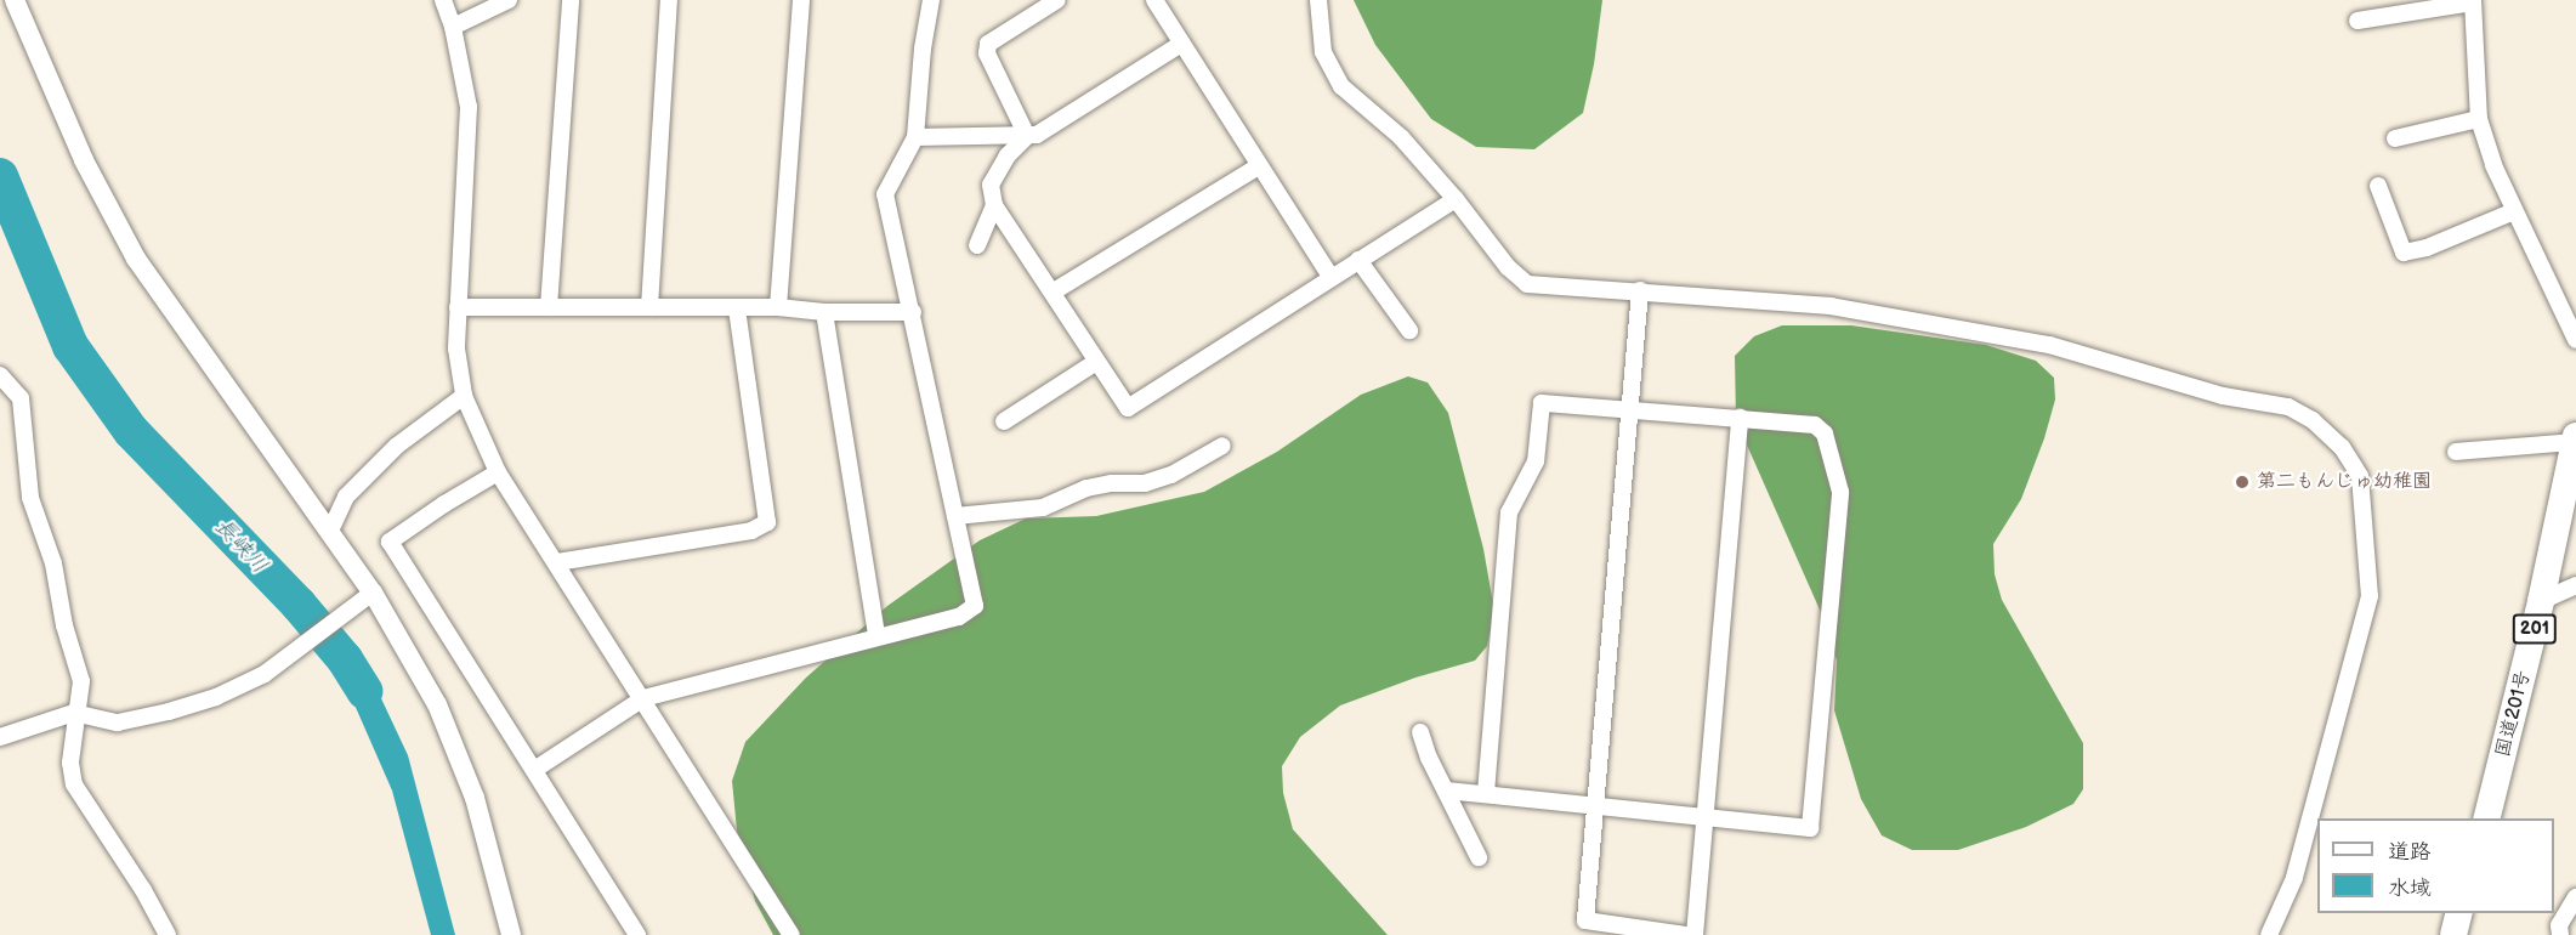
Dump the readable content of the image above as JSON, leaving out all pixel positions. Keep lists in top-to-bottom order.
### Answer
{
  "streets": {
    "highway": ["201", "国道201号"]
  },
  "water": ["長峡川"],
  "places": ["第二もんじゅ幼稚園"],
  "legend": ["道路", "水域"]
}
